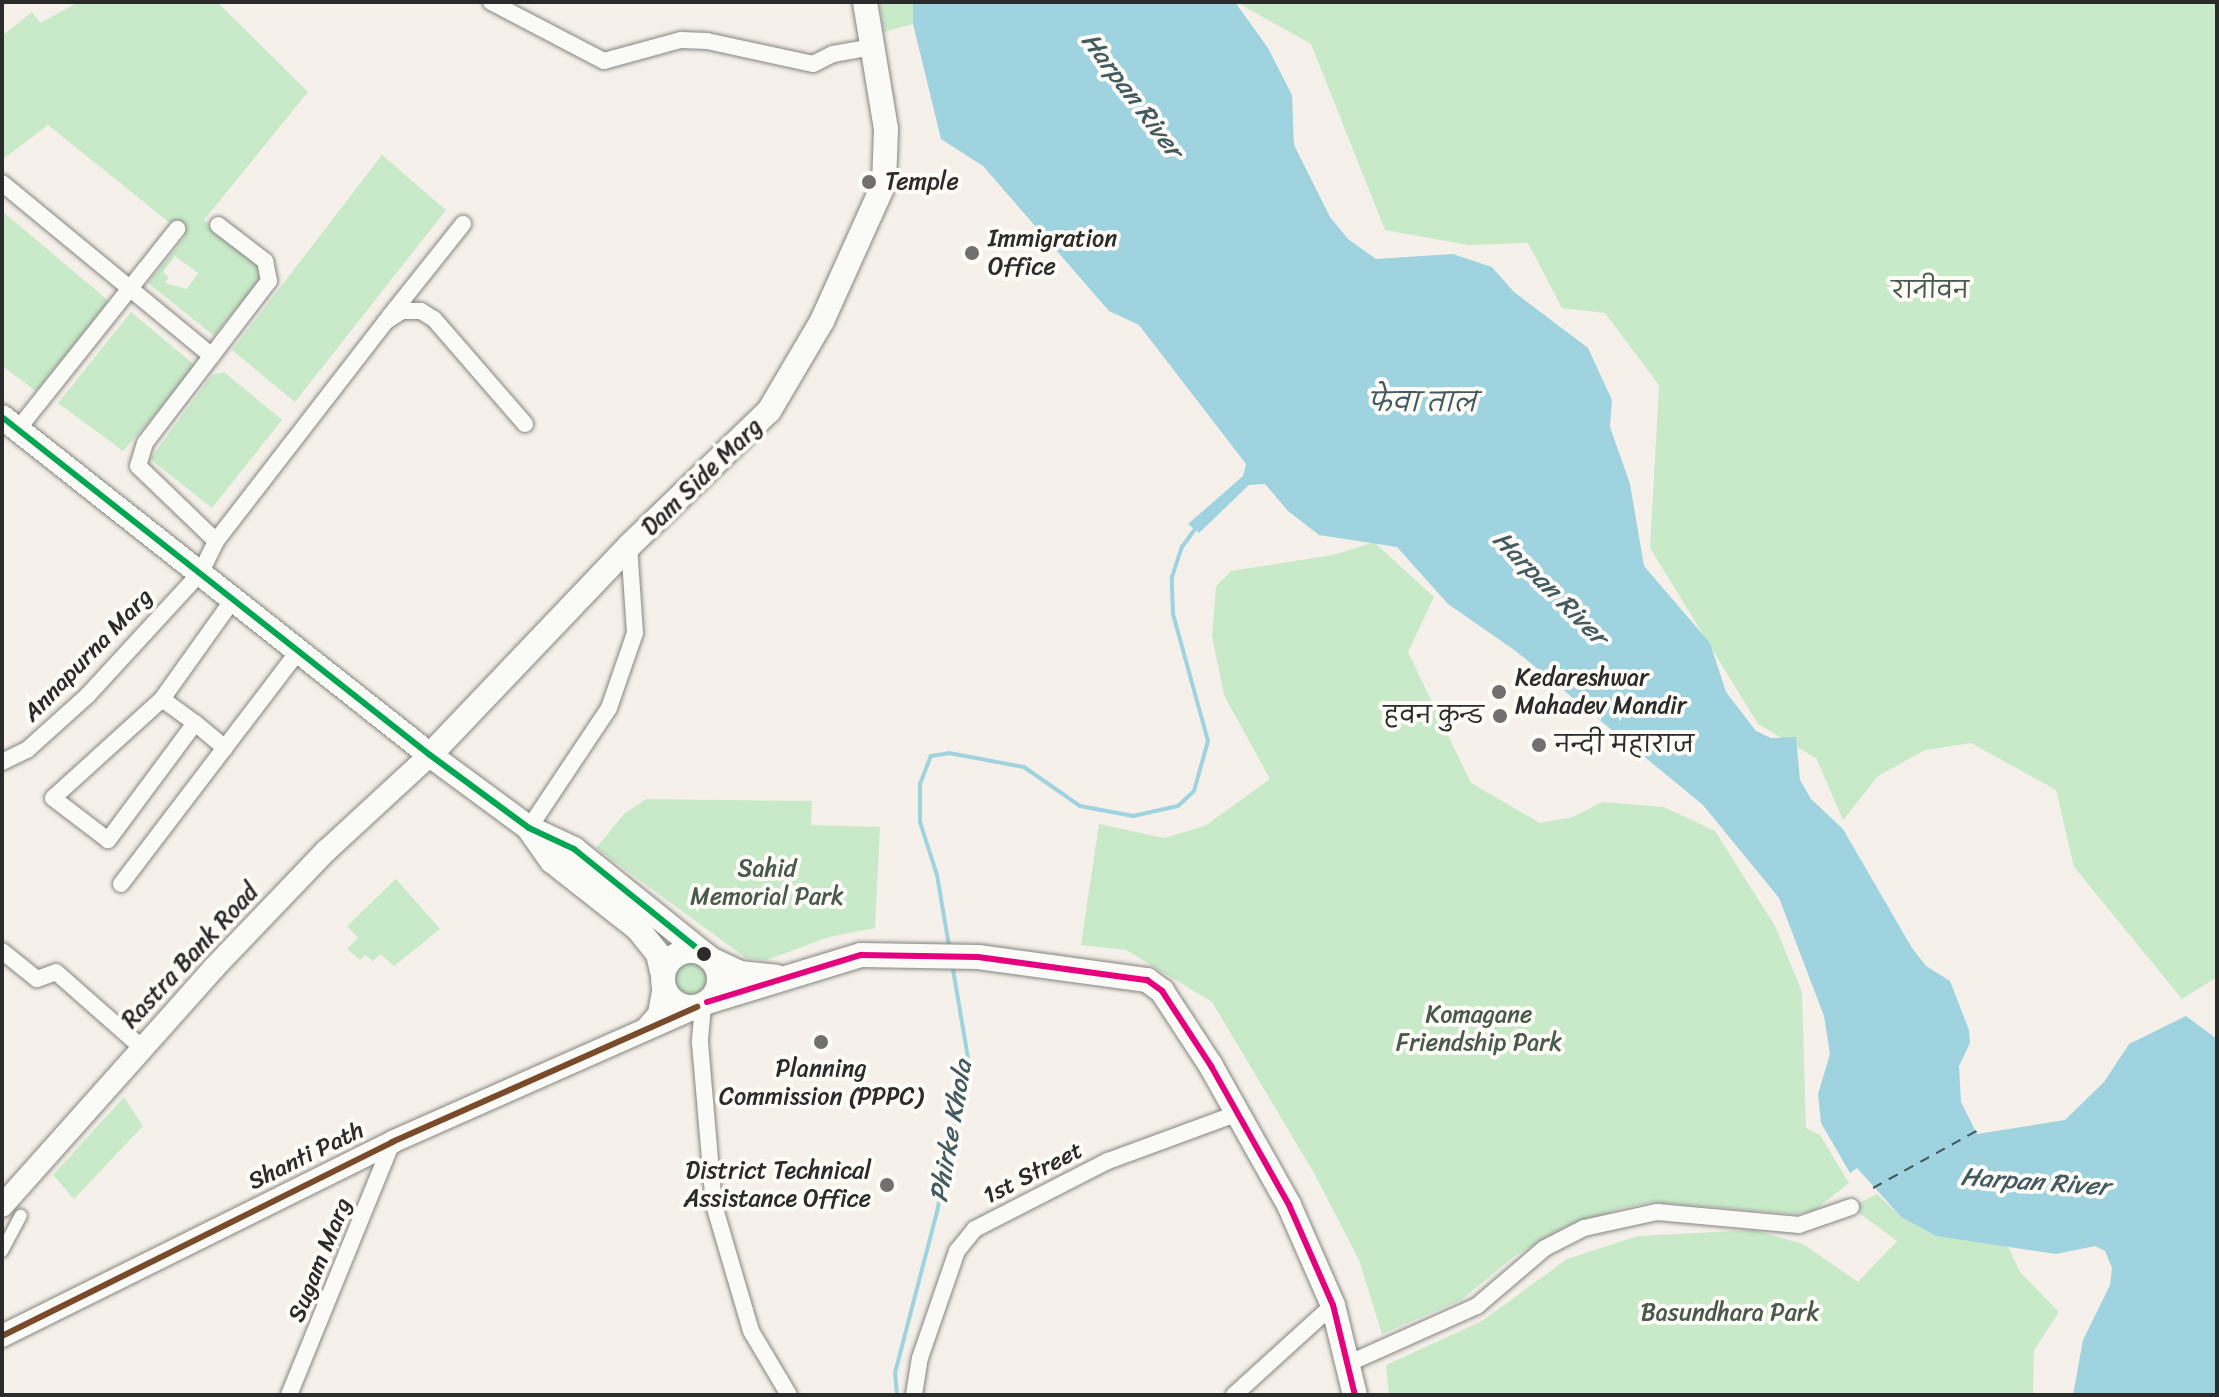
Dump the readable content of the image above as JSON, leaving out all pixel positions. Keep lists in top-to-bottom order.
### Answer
{
  "streets": {
    "main road": ["Dam Side Marg", "Rastra Bank Road", "Shanti Path"],
    "street": ["Annapurna Marg", "1st Street", "Sugam Marg"]
  },
  "crossings": [
    ["Dam Side Marg", "Rastra Bank Road"],
    ["Shanti Path", "Sugam Marg"]
  ],
  "water": ["Harpan River", "फेवा ताल", "Phirke Khola"],
  "parks": [
    "रानीवन",
    "Sahid Memorial Park",
    "Komagane Friendship Park",
    "Basundhara Park"
  ],
  "places": [
    "Temple",
    "Immigration Office",
    "Kedareshwar Mahadev Mandir",
    "हवन कुन्ड",
    "नन्दी महाराज",
    "Planning Commission (PPPC)",
    "District Technical Assistance Office"
  ]
}
